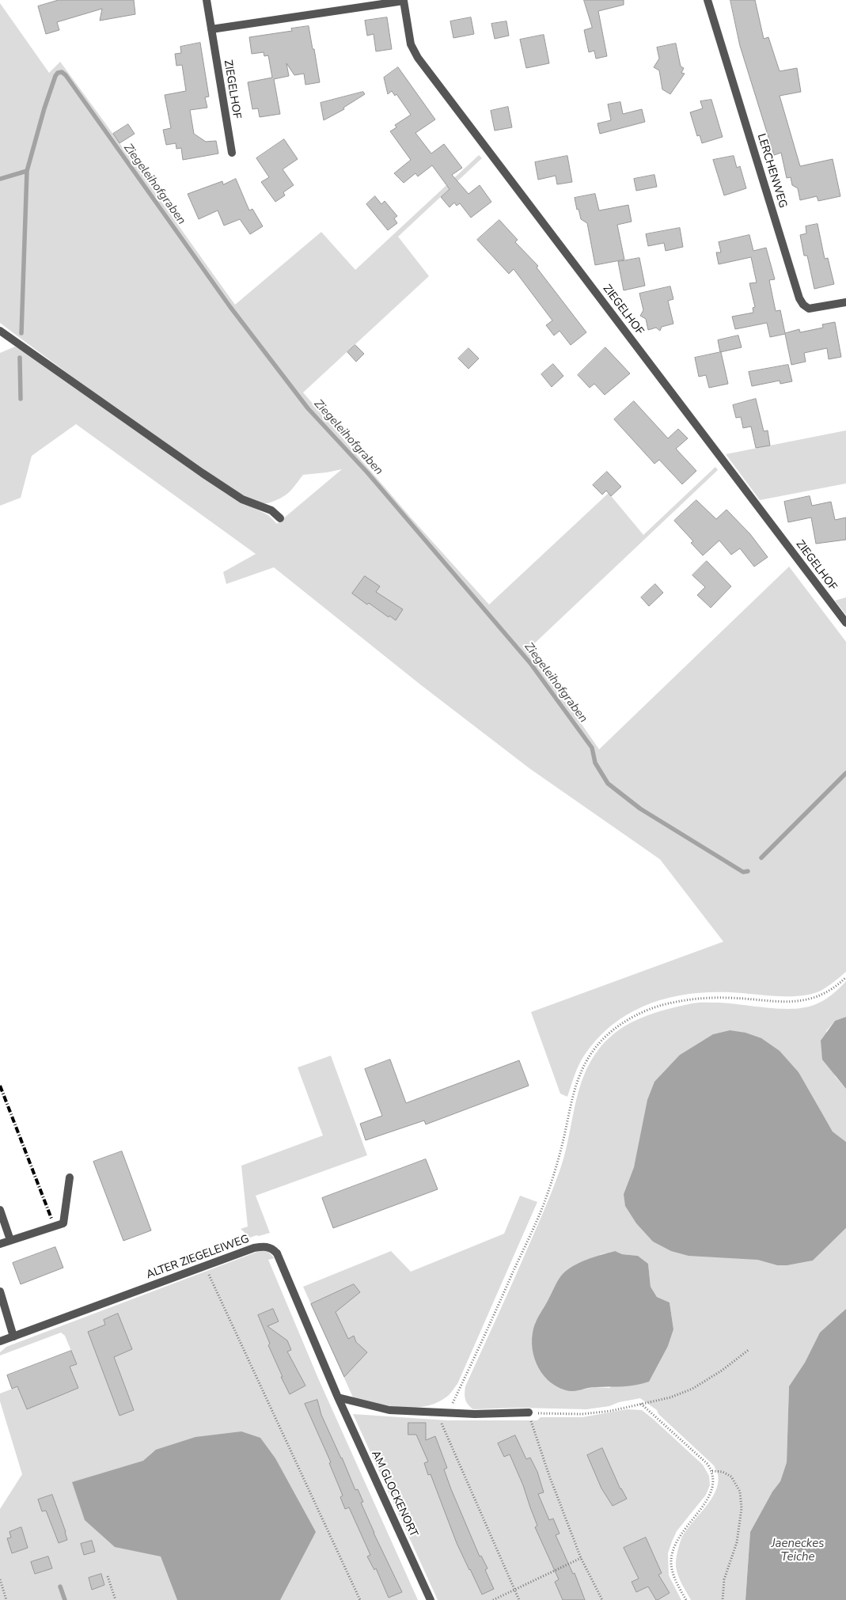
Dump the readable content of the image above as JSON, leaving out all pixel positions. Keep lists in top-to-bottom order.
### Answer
{
  "streets": {
    "street": [
      "ZIEGELHOF",
      "LERCHENWEG",
      "ALTER ZIEGELEIWEG",
      "AM GLOCKENORT"
    ]
  },
  "crossings": [
    ["ALTER ZIEGELEIWEG", "AM GLOCKENORT"]
  ],
  "water": ["Ziegeleihofgraben", "Jaeneckes Teiche"]
}
